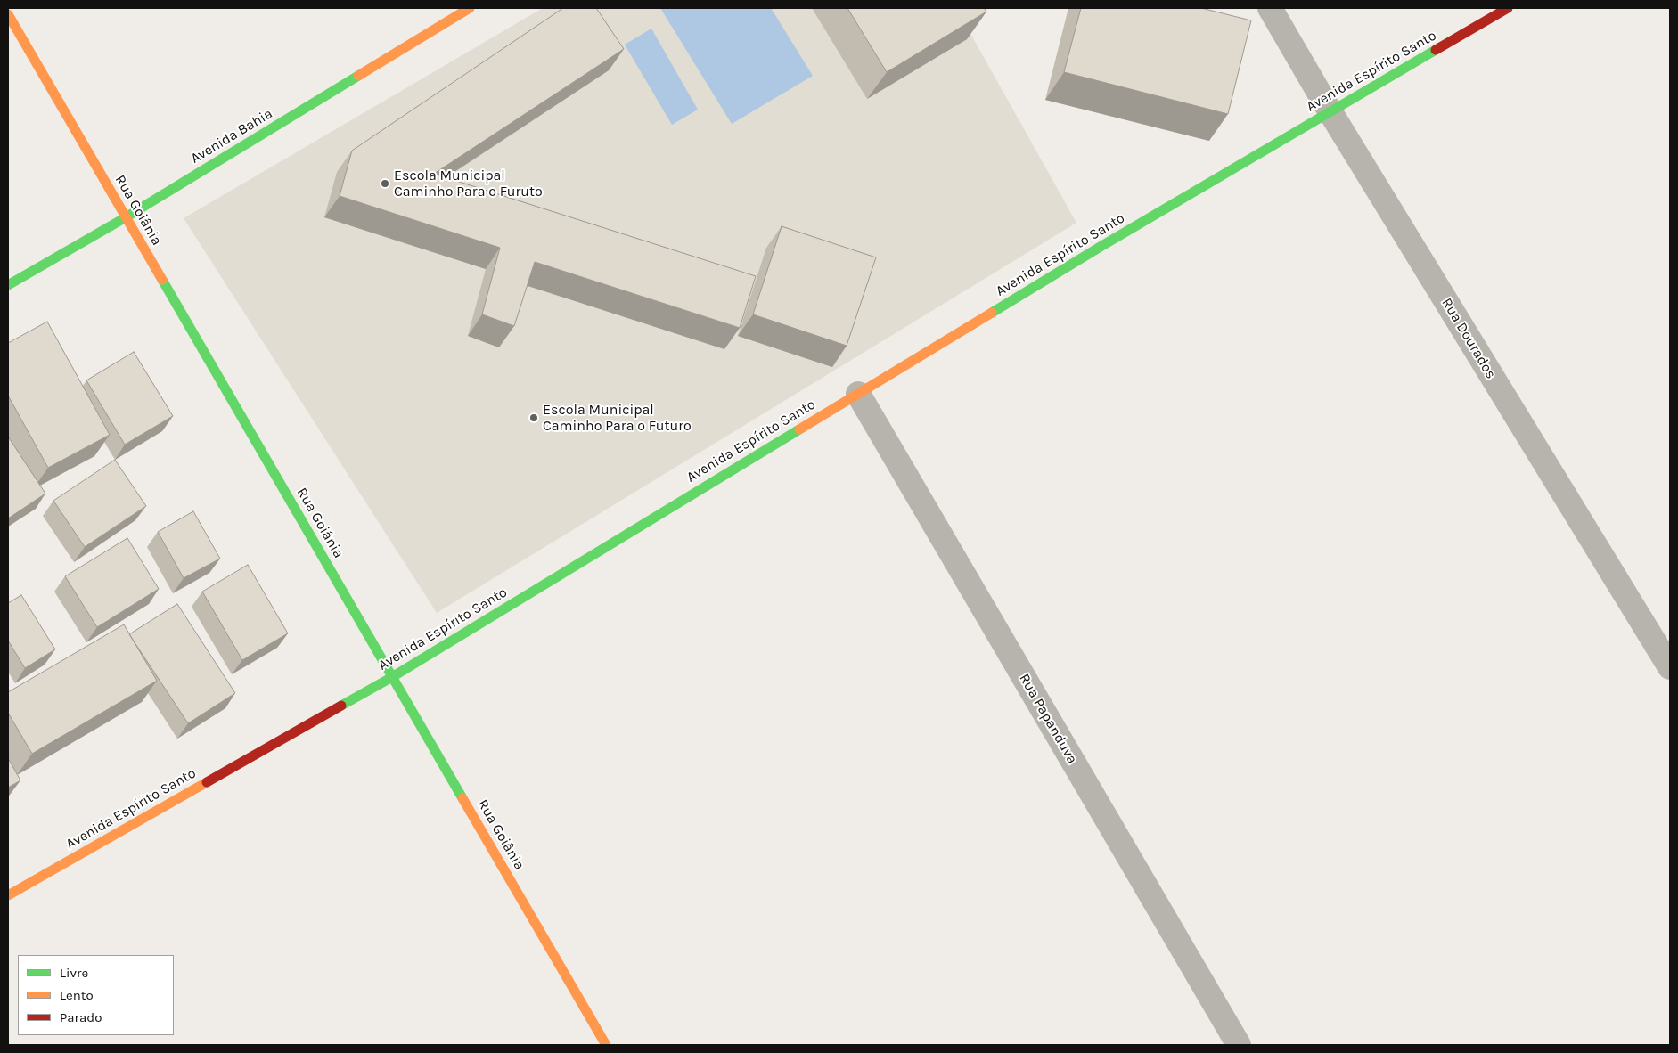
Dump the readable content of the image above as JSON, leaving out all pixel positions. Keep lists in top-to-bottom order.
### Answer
{
  "streets": {
    "street": [
      "Avenida Espírito Santo",
      "Avenida Bahia",
      "Rua Goiânia",
      "Rua Dourados",
      "Rua Papanduva"
    ]
  },
  "crossings": [
    ["Avenida Espírito Santo", "Rua Goiânia"],
    ["Avenida Espírito Santo", "Rua Dourados"],
    ["Avenida Espírito Santo", "Rua Papanduva"],
    ["Avenida Bahia", "Rua Goiânia"]
  ],
  "places": ["Escola Municipal Caminho Para o Furuto", "Escola Municipal Caminho Para o Futuro"],
  "legend": ["Livre", "Lento", "Parado"]
}
